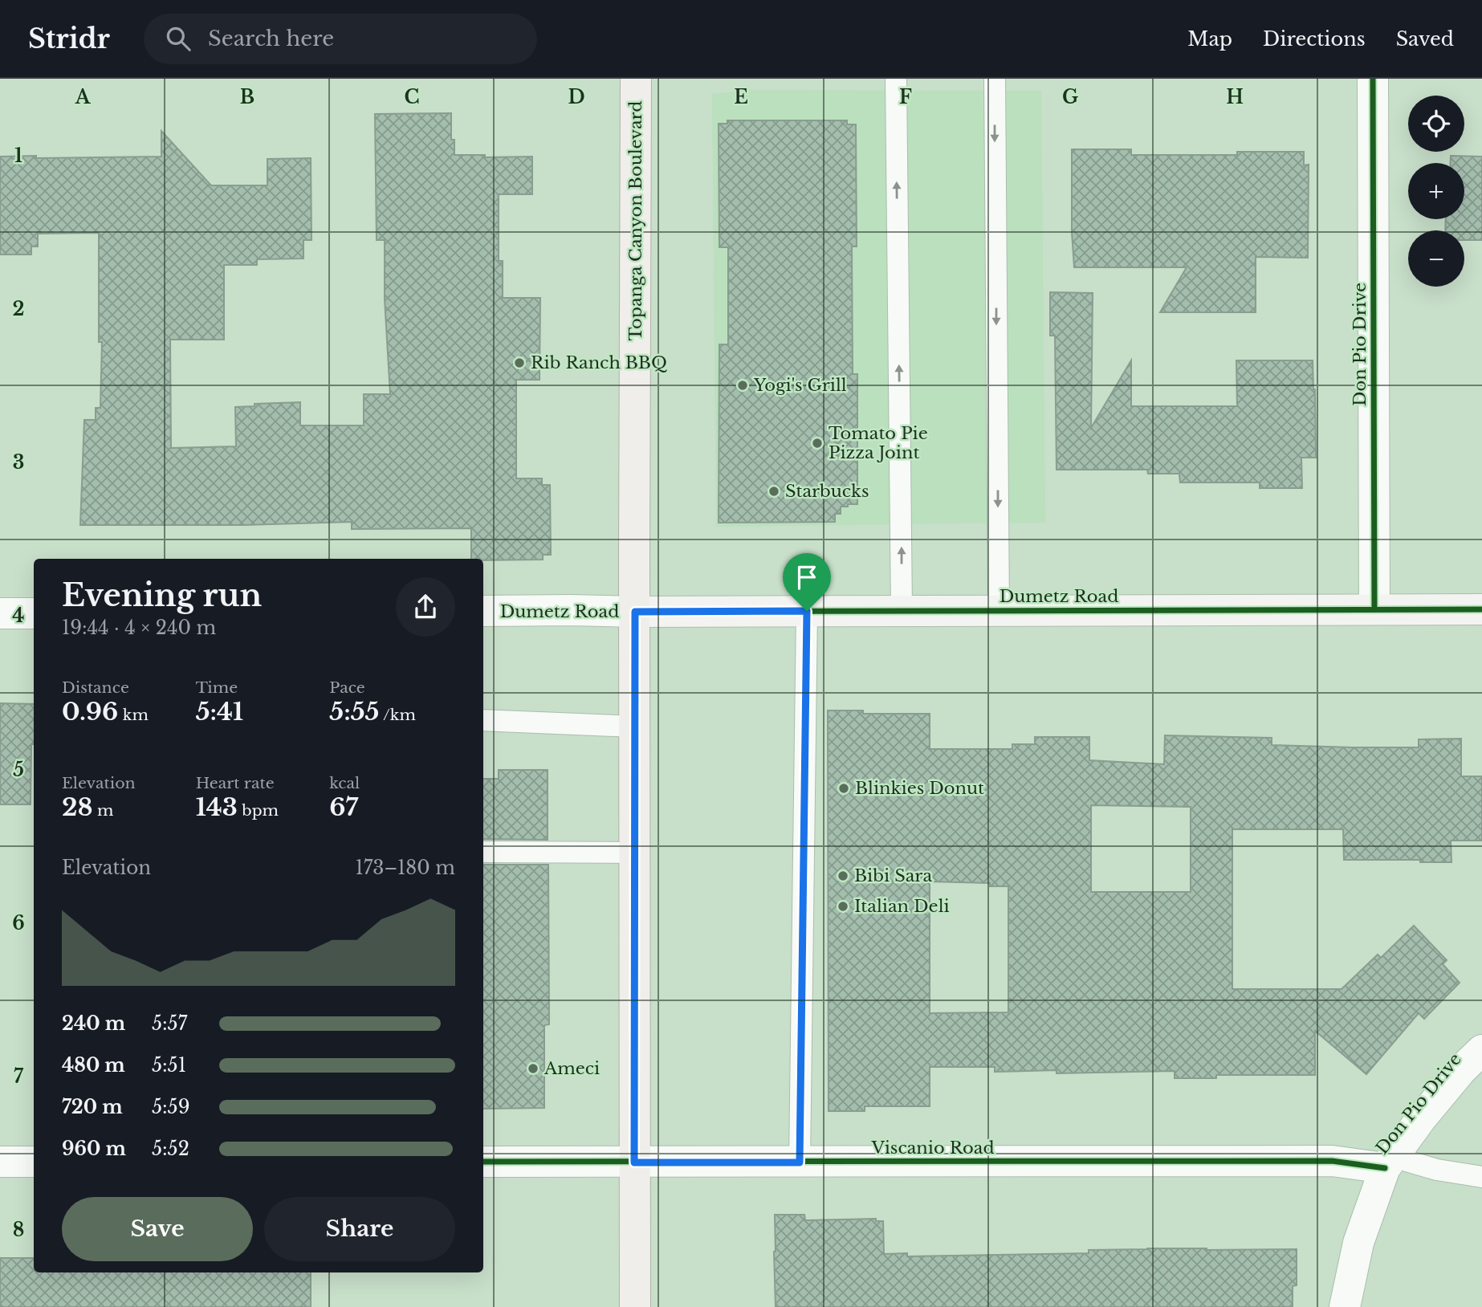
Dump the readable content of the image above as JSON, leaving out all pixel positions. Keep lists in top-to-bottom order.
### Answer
{
  "streets": {
    "main road": ["Topanga Canyon Boulevard", "Dumetz Road"],
    "street": ["Don Pio Drive", "Viscanio Road"]
  },
  "crossings": [
    ["Topanga Canyon Boulevard", "Dumetz Road"],
    ["Topanga Canyon Boulevard", "Viscanio Road"],
    ["Don Pio Drive", "Dumetz Road"],
    ["Don Pio Drive", "Viscanio Road"]
  ],
  "places": [
    "Rib Ranch BBQ",
    "Yogi's Grill",
    "Tomato Pie Pizza Joint",
    "Starbucks",
    "Blinkies Donut",
    "Bibi Sara",
    "Italian Deli",
    "Ameci"
  ],
  "page": {
    "header": "Stridr",
    "search": "Search here",
    "nav": ["Map", "Directions", "Saved"],
    "map_buttons": ["+", "−"],
    "heading": ["Evening run", "19:44 · 4 × 240 m"],
    "stats": [
      ["Distance", "0.96 km"],
      ["Time", "5:41"],
      ["Pace", "5:55 /km"],
      ["Elevation", "28 m"],
      ["Heart rate", "143 bpm"],
      ["kcal", "67"]
    ],
    "chart": ["Elevation", "173–180 m"],
    "list": [
      {
        "name": "240 m",
        "note": "5:57"
      },
      {
        "name": "480 m",
        "note": "5:51"
      },
      {
        "name": "720 m",
        "note": "5:59"
      },
      {
        "name": "960 m",
        "note": "5:52"
      }
    ],
    "buttons": ["Save", "Share"]
  },
  "grid": {
    "columns": [
      "A",
      "B",
      "C",
      "D",
      "E",
      "F",
      "G",
      "H"
    ],
    "rows": [
      "1",
      "2",
      "3",
      "4",
      "5",
      "6",
      "7",
      "8"
    ]
  }
}
